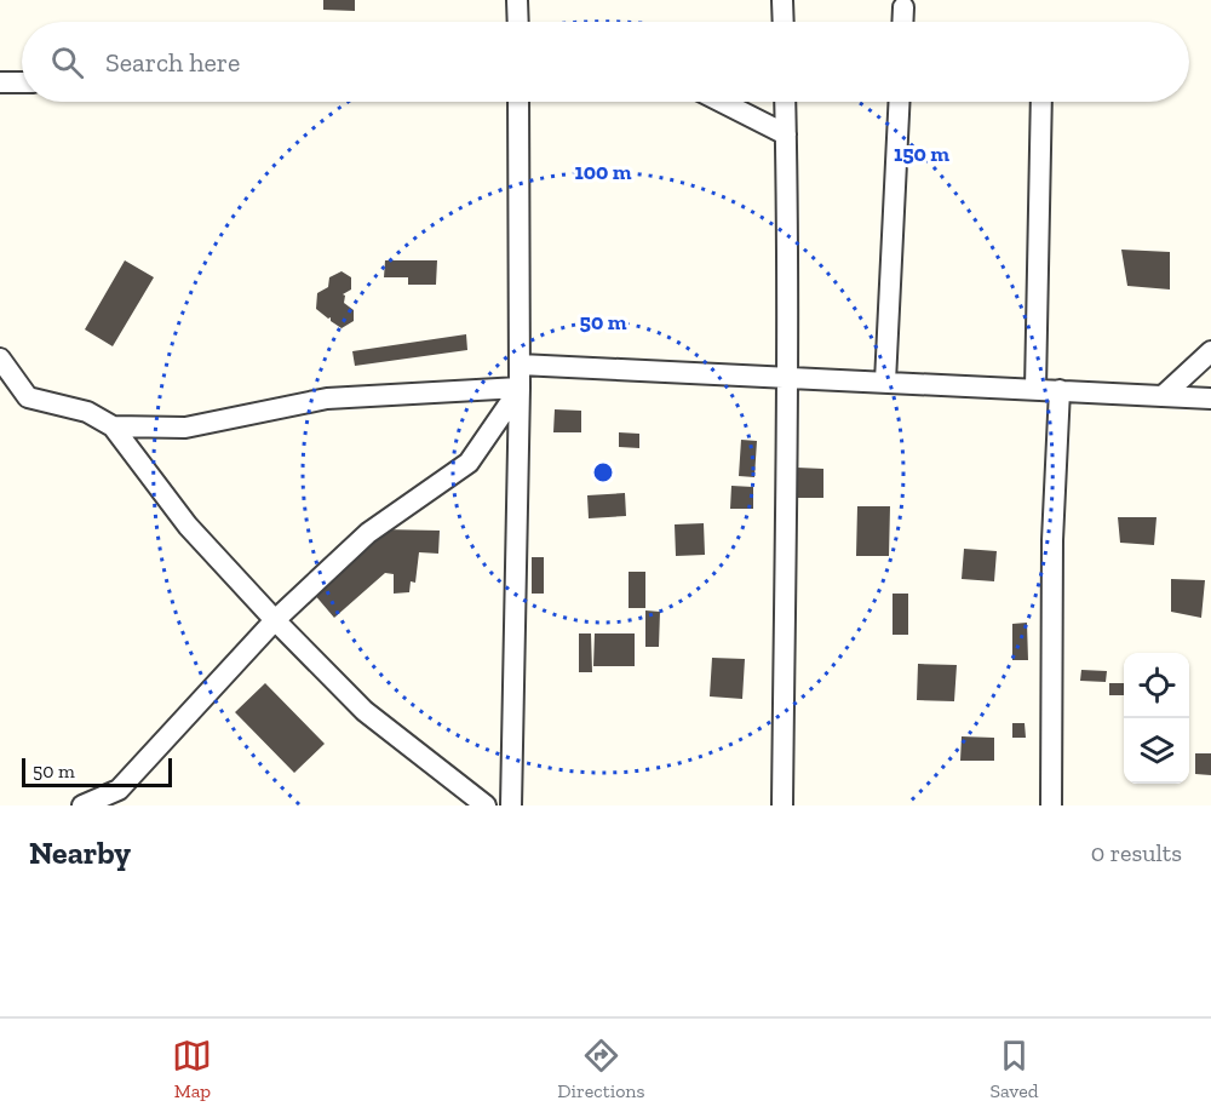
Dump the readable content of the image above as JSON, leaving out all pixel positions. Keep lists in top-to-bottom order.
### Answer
{
  "scale_bar": "50 m",
  "page": {
    "search": "Search here",
    "scale": "50 m",
    "heading": ["Nearby", "0 results"],
    "nav": ["Map", "Directions", "Saved"]
  },
  "rings": ["150 m", "100 m", "50 m"]
}
